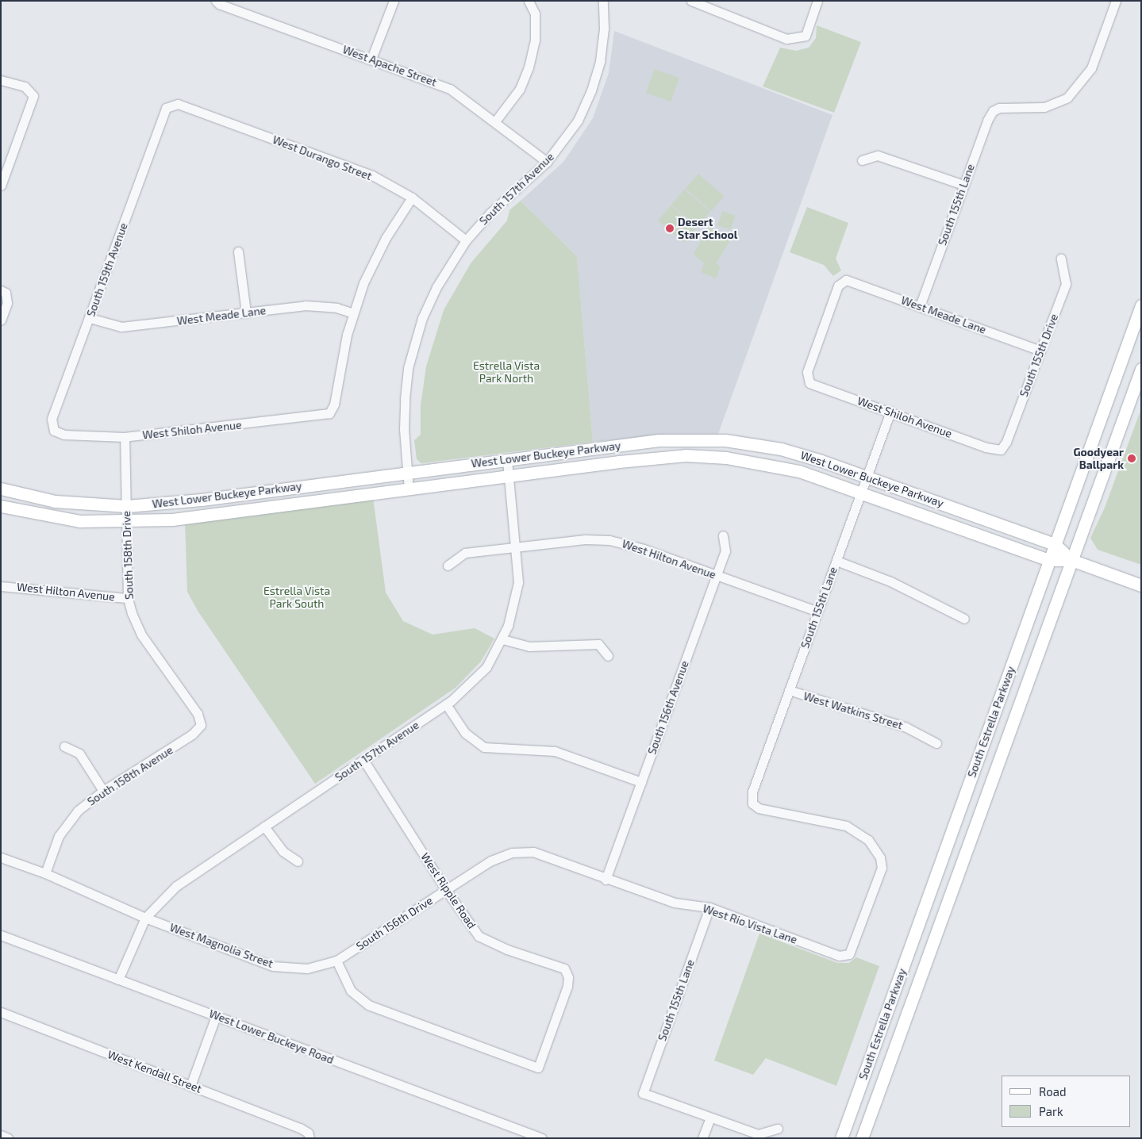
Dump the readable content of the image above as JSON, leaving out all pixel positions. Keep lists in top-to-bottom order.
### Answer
{
  "streets": {
    "main road": ["West Lower Buckeye Parkway", "South Estrella Parkway"],
    "street": [
      "West Apache Street",
      "West Durango Street",
      "South 157th Avenue",
      "South 155th Lane",
      "South 159th Avenue",
      "West Meade Lane",
      "South 155th Drive",
      "West Shiloh Avenue",
      "South 158th Drive",
      "West Hilton Avenue",
      "South 156th Avenue",
      "West Watkins Street",
      "South 158th Avenue",
      "West Ripple Road",
      "South 156th Drive",
      "West Rio Vista Lane",
      "West Magnolia Street",
      "West Lower Buckeye Road",
      "West Kendall Street"
    ]
  },
  "crossings": [
    ["West Apache Street", "South 157th Avenue"],
    ["West Durango Street", "South 157th Avenue"],
    ["West Durango Street", "South 159th Avenue"],
    ["South 157th Avenue", "West Lower Buckeye Parkway"],
    ["South 157th Avenue", "West Hilton Avenue"],
    ["South 157th Avenue", "West Ripple Road"],
    ["South 157th Avenue", "West Magnolia Street"],
    ["South 157th Avenue", "West Lower Buckeye Road"],
    ["South 155th Lane", "West Meade Lane"],
    ["South 155th Lane", "West Shiloh Avenue"],
    ["South 155th Lane", "West Lower Buckeye Parkway"],
    ["South 155th Lane", "West Hilton Avenue"],
    ["South 155th Lane", "West Watkins Street"],
    ["South 155th Lane", "West Rio Vista Lane"],
    ["South 159th Avenue", "West Meade Lane"],
    ["South 159th Avenue", "West Shiloh Avenue"],
    ["West Meade Lane", "South 155th Drive"],
    ["West Meade Lane", "West Shiloh Avenue"],
    ["South 155th Drive", "West Shiloh Avenue"],
    ["West Shiloh Avenue", "South 158th Drive"],
    ["West Lower Buckeye Parkway", "South 158th Drive"],
    ["West Lower Buckeye Parkway", "South Estrella Parkway"],
    ["South 158th Drive", "West Hilton Avenue"],
    ["South 158th Drive", "South 158th Avenue"],
    ["West Hilton Avenue", "South 156th Avenue"],
    ["South 156th Avenue", "South 156th Drive"],
    ["South 156th Avenue", "West Rio Vista Lane"],
    ["South 158th Avenue", "West Magnolia Street"],
    ["West Ripple Road", "South 156th Drive"],
    ["West Ripple Road", "West Magnolia Street"],
    ["South 156th Drive", "West Rio Vista Lane"],
    ["South 156th Drive", "West Magnolia Street"]
  ],
  "parks": ["Estrella Vista Park North", "Estrella Vista Park South"],
  "places": ["Desert Star School", "Goodyear Ballpark"],
  "legend": ["Road", "Park"]
}
